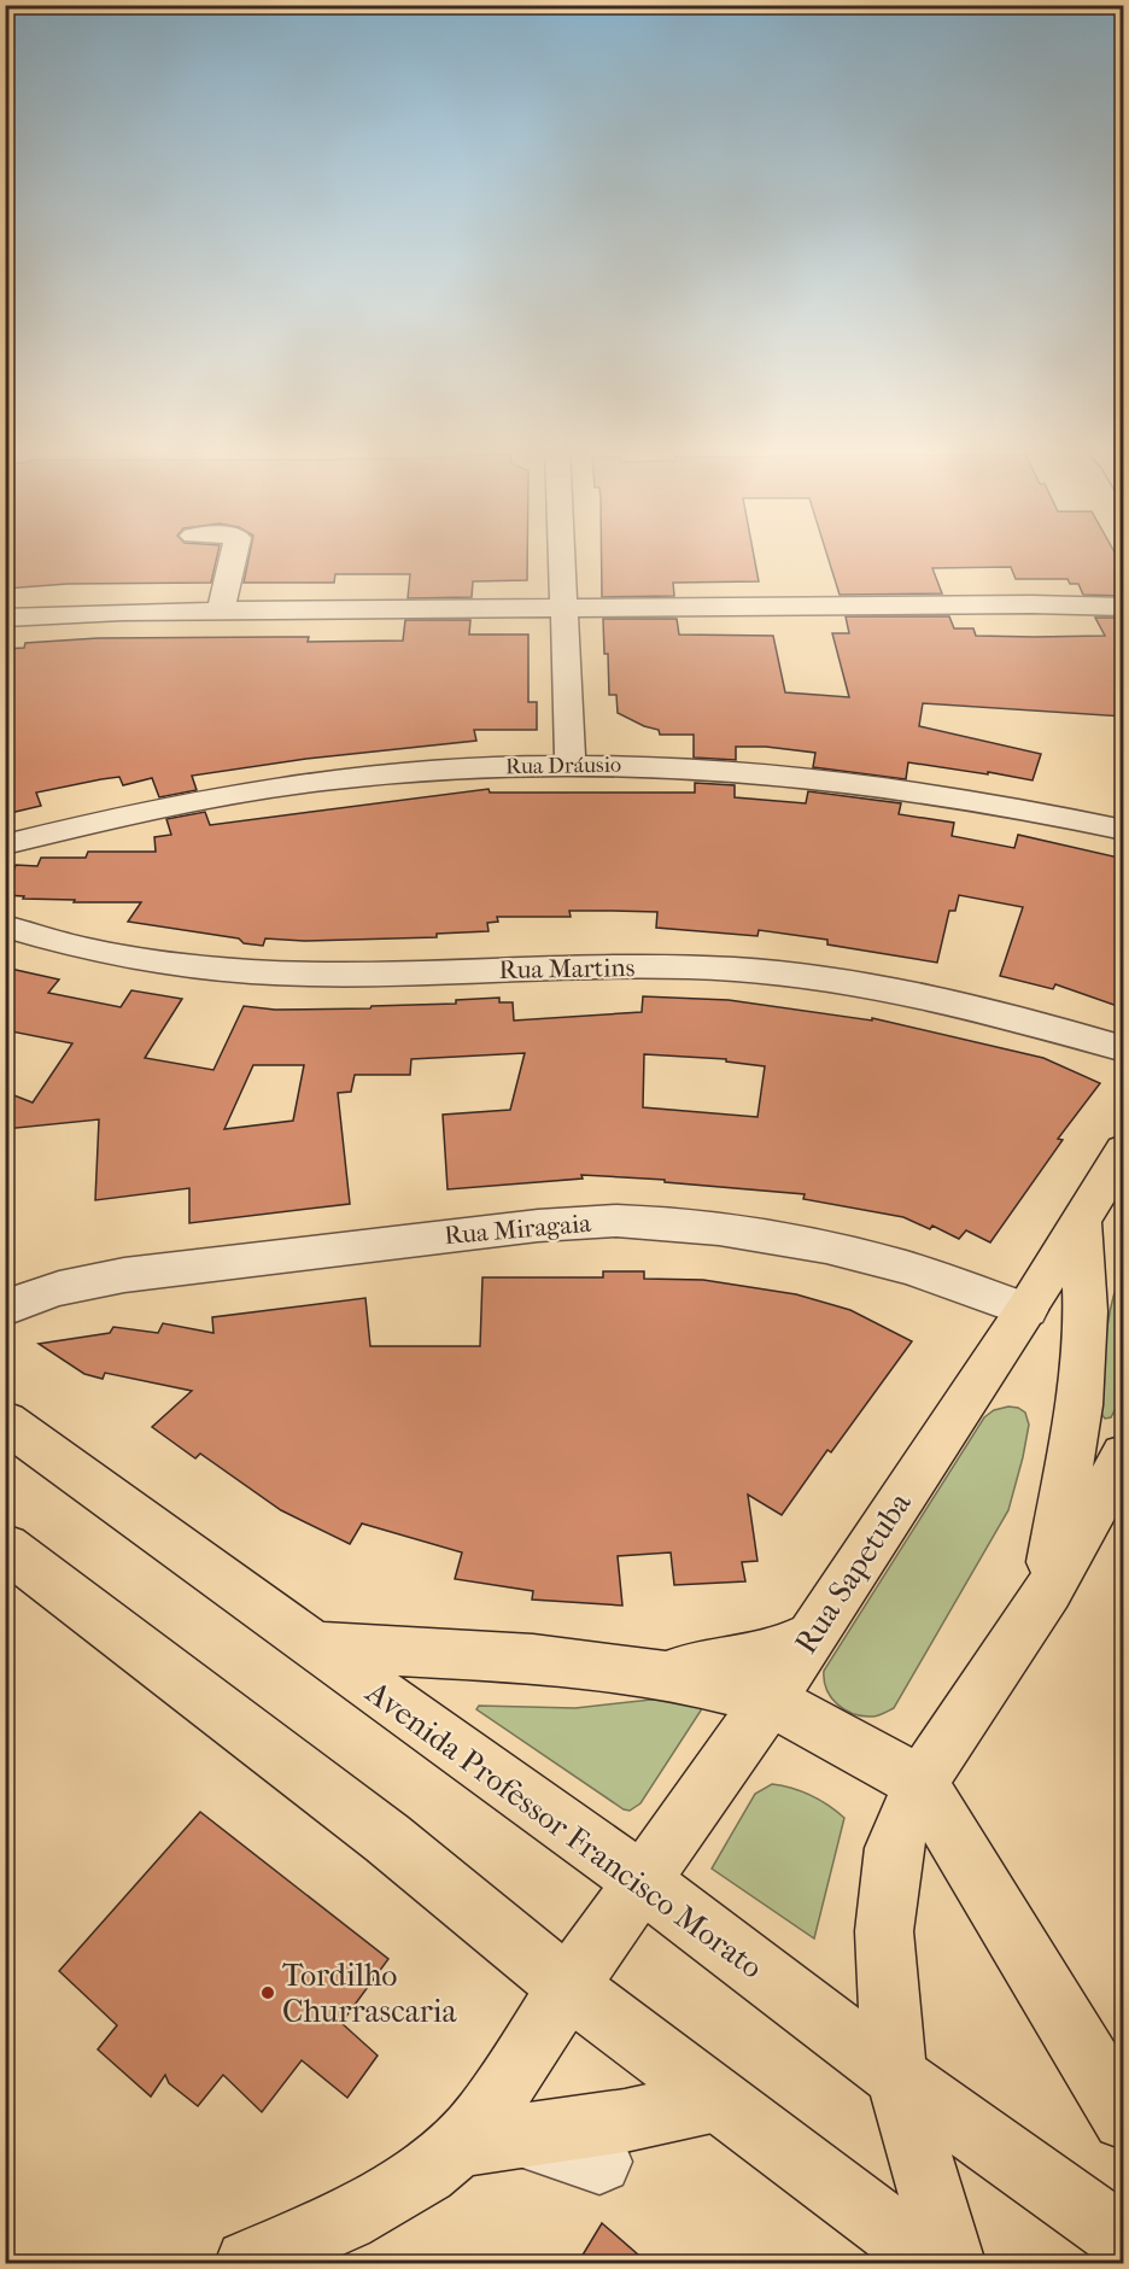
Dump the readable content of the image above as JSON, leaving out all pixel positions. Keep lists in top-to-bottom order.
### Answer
{
  "streets": {
    "main road": ["Rua Sapetuba", "Avenida Professor Francisco Morato"],
    "street": ["Rua Dráusio", "Rua Martins", "Rua Miragaia"]
  },
  "crossings": [
    ["Rua Miragaia", "Rua Sapetuba"],
    ["Rua Sapetuba", "Avenida Professor Francisco Morato"]
  ],
  "places": ["Tordilho Churrascaria"]
}
